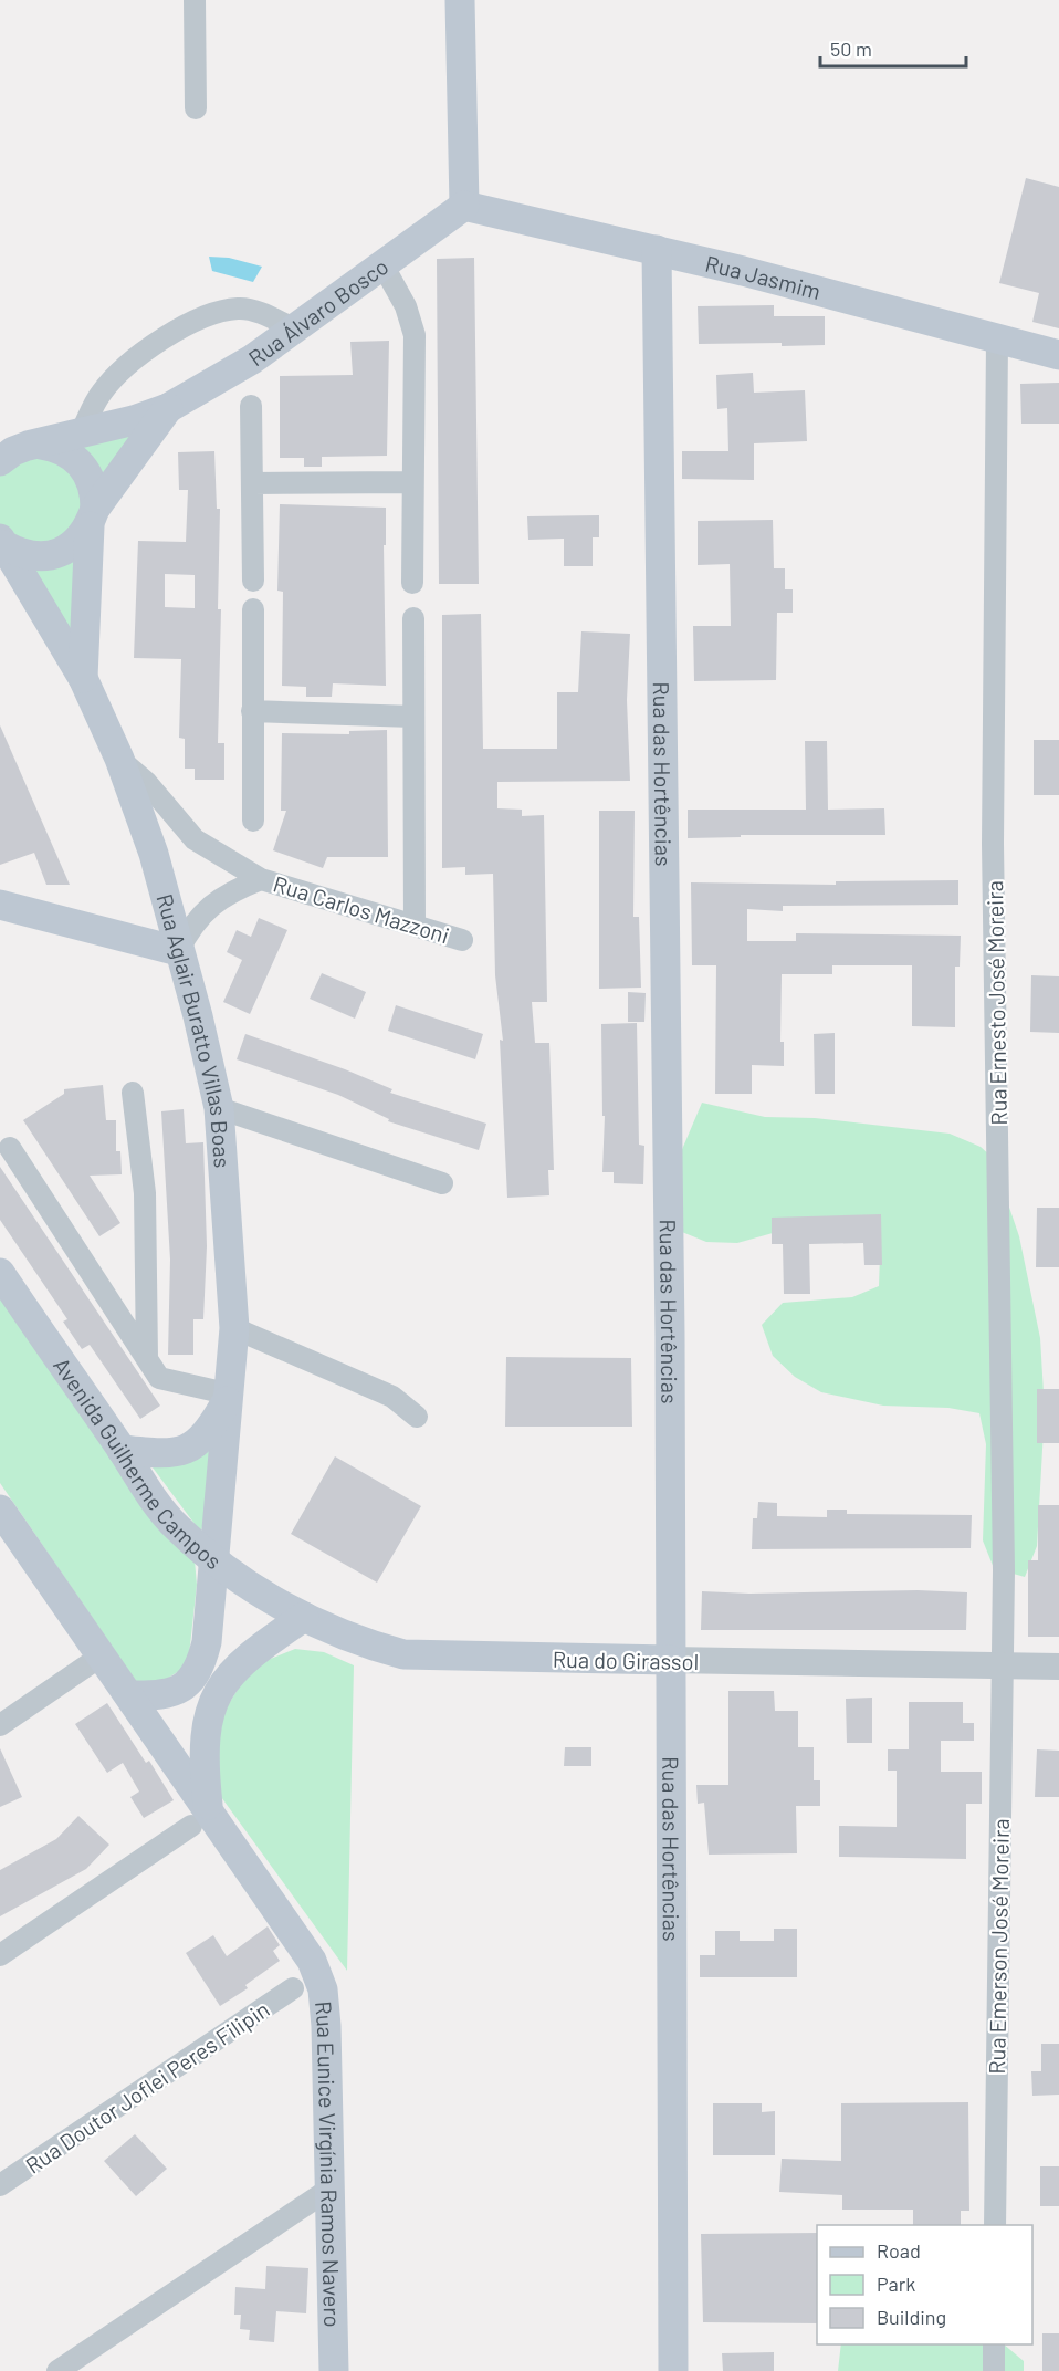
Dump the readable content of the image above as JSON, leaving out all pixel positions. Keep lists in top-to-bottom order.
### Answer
{
  "streets": {
    "main road": [
      "Rua Jasmim",
      "Rua Álvaro Bosco",
      "Rua das Hortências",
      "Rua Aglair Buratto Villas Boas",
      "Avenida Guilherme Campos",
      "Rua do Girassol",
      "Rua Eunice Virgínia Ramos Navero"
    ],
    "street": [
      "Rua Carlos Mazzoni",
      "Rua Ernesto José Moreira",
      "Rua Emerson José Moreira",
      "Rua Doutor Joflei Peres Filipin"
    ]
  },
  "crossings": [
    ["Rua Jasmim", "Rua Álvaro Bosco"],
    ["Rua Jasmim", "Rua das Hortências"],
    ["Rua Jasmim", "Rua Ernesto José Moreira"],
    ["Rua Álvaro Bosco", "Rua Aglair Buratto Villas Boas"],
    ["Rua das Hortências", "Rua do Girassol"],
    ["Rua Carlos Mazzoni", "Rua Aglair Buratto Villas Boas"],
    ["Rua Ernesto José Moreira", "Rua do Girassol"],
    ["Rua Ernesto José Moreira", "Rua Emerson José Moreira"],
    ["Rua Aglair Buratto Villas Boas", "Avenida Guilherme Campos"],
    ["Rua Aglair Buratto Villas Boas", "Rua do Girassol"],
    ["Avenida Guilherme Campos", "Rua do Girassol"],
    ["Rua do Girassol", "Rua Emerson José Moreira"]
  ],
  "legend": ["Road", "Park", "Building"],
  "scale_bar": "50 m"
}
